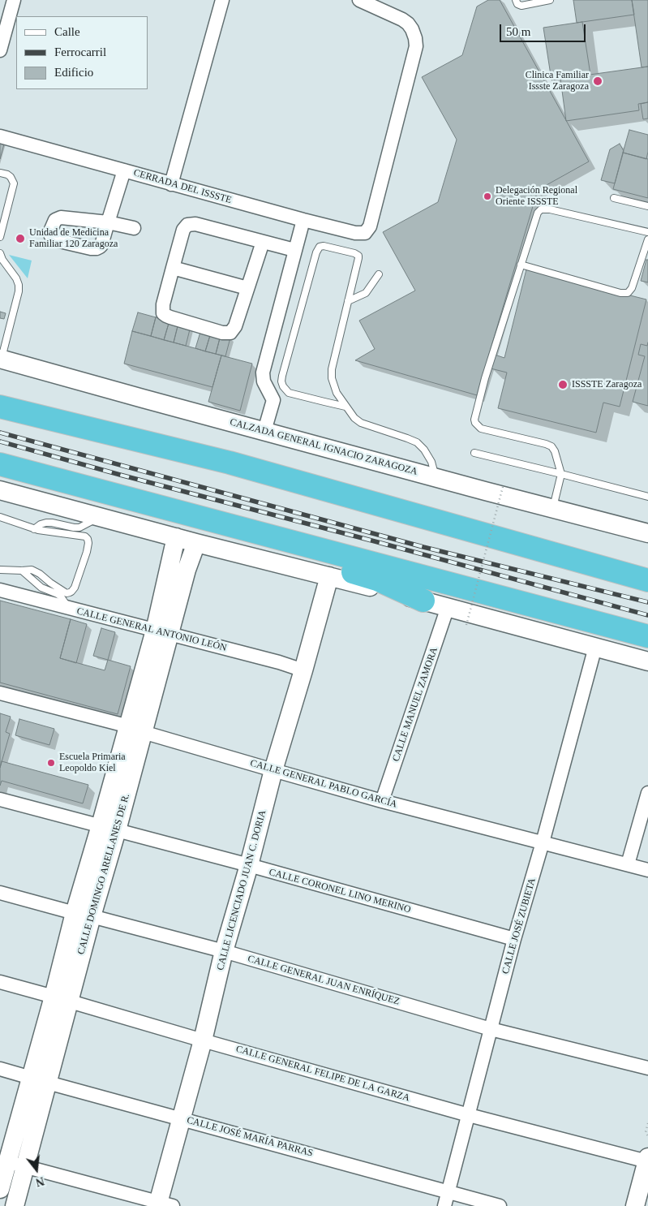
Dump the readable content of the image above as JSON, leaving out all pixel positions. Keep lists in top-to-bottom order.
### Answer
{
  "streets": {
    "street": [
      "CERRADA DEL ISSSTE",
      "CALZADA GENERAL IGNACIO ZARAGOZA",
      "CALLE GENERAL ANTONIO LEÓN",
      "CALLE MANUEL ZAMORA",
      "CALLE GENERAL PABLO GARCÍA",
      "CALLE DOMINGO ARELLANES DE R.",
      "CALLE LICENCIADO JUAN C. DORIA",
      "CALLE CORONEL LINO MERINO",
      "CALLE JOSÉ ZUBIETA",
      "CALLE GENERAL JUAN ENRÍQUEZ",
      "CALLE GENERAL FELIPE DE LA GARZA",
      "CALLE JOSÉ MARÍA PARRAS"
    ]
  },
  "crossings": [
    ["CALLE GENERAL ANTONIO LEÓN", "CALLE DOMINGO ARELLANES DE R."],
    ["CALLE GENERAL ANTONIO LEÓN", "CALLE LICENCIADO JUAN C. DORIA"],
    ["CALLE MANUEL ZAMORA", "CALLE GENERAL PABLO GARCÍA"],
    ["CALLE GENERAL PABLO GARCÍA", "CALLE DOMINGO ARELLANES DE R."],
    ["CALLE GENERAL PABLO GARCÍA", "CALLE LICENCIADO JUAN C. DORIA"],
    ["CALLE GENERAL PABLO GARCÍA", "CALLE JOSÉ ZUBIETA"],
    ["CALLE DOMINGO ARELLANES DE R.", "CALLE CORONEL LINO MERINO"],
    ["CALLE DOMINGO ARELLANES DE R.", "CALLE GENERAL JUAN ENRÍQUEZ"],
    ["CALLE DOMINGO ARELLANES DE R.", "CALLE GENERAL FELIPE DE LA GARZA"],
    ["CALLE DOMINGO ARELLANES DE R.", "CALLE JOSÉ MARÍA PARRAS"],
    ["CALLE LICENCIADO JUAN C. DORIA", "CALLE CORONEL LINO MERINO"],
    ["CALLE LICENCIADO JUAN C. DORIA", "CALLE GENERAL JUAN ENRÍQUEZ"],
    ["CALLE LICENCIADO JUAN C. DORIA", "CALLE GENERAL FELIPE DE LA GARZA"],
    ["CALLE LICENCIADO JUAN C. DORIA", "CALLE JOSÉ MARÍA PARRAS"],
    ["CALLE CORONEL LINO MERINO", "CALLE JOSÉ ZUBIETA"],
    ["CALLE JOSÉ ZUBIETA", "CALLE GENERAL JUAN ENRÍQUEZ"],
    ["CALLE JOSÉ ZUBIETA", "CALLE GENERAL FELIPE DE LA GARZA"],
    ["CALLE JOSÉ ZUBIETA", "CALLE JOSÉ MARÍA PARRAS"]
  ],
  "places": [
    "Clinica Familiar Issste Zaragoza",
    "Delegación Regional Oriente ISSSTE",
    "Unidad de Medicina Familiar 120 Zaragoza",
    "ISSSTE Zaragoza",
    "Escuela Primaria Leopoldo Kiel"
  ],
  "legend": ["Calle", "Ferrocarril", "Edificio"],
  "scale_bar": "50 m",
  "north": "bottom"
}
